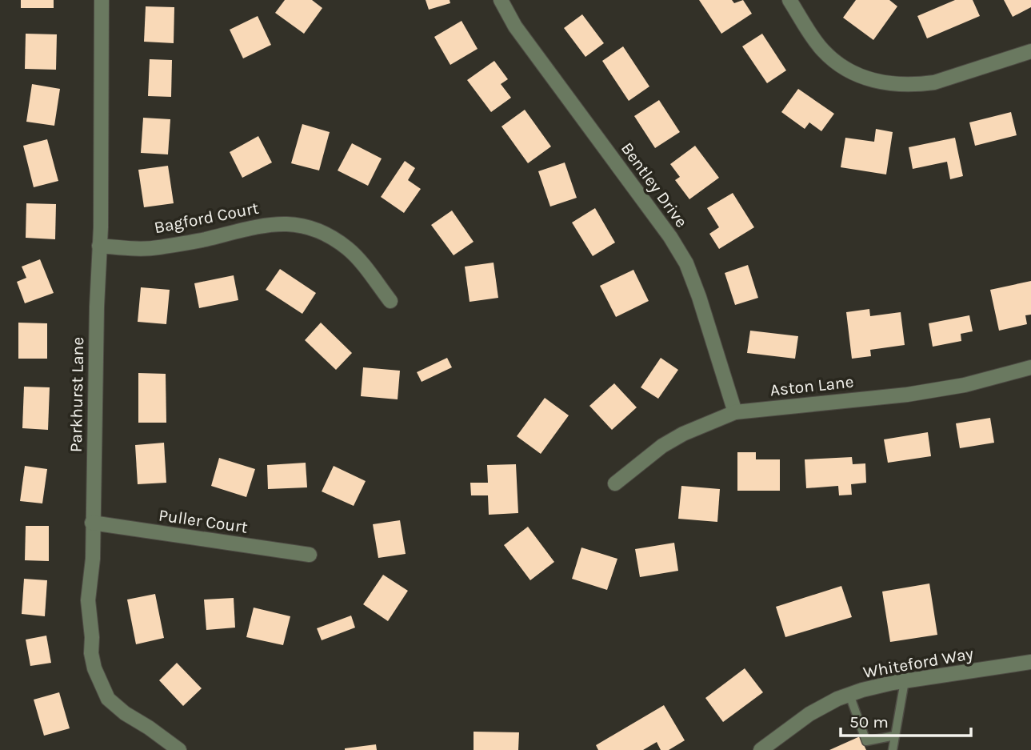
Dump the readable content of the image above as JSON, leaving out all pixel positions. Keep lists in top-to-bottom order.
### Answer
{
  "streets": {
    "street": [
      "Bentley Drive",
      "Bagford Court",
      "Aston Lane",
      "Parkhurst Lane",
      "Puller Court",
      "Whiteford Way"
    ]
  },
  "crossings": [
    ["Bentley Drive", "Aston Lane"],
    ["Bagford Court", "Parkhurst Lane"],
    ["Parkhurst Lane", "Puller Court"]
  ],
  "scale_bar": "50 m"
}
